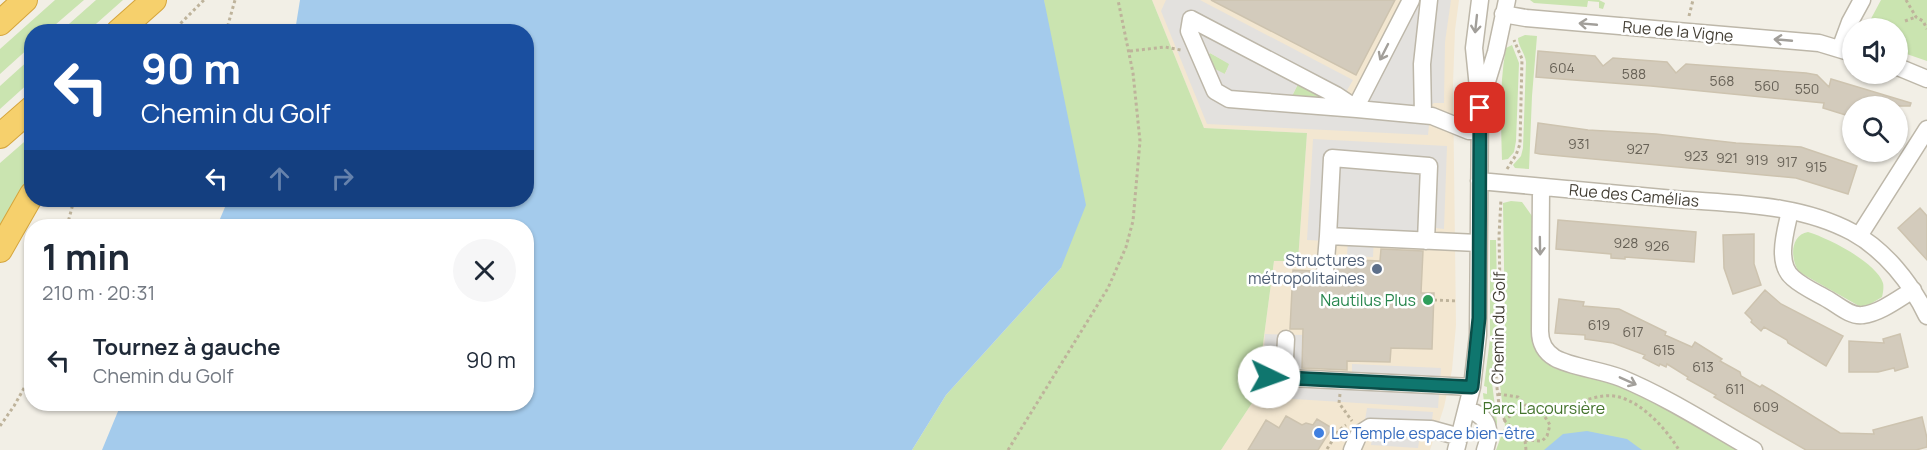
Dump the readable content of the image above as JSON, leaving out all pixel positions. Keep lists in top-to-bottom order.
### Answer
{
  "streets": {
    "street": ["Rue de la Vigne", "Rue des Camélias", "Chemin du Golf"]
  },
  "crossings": [
    ["Rue de la Vigne", "Chemin du Golf"],
    ["Rue des Camélias", "Chemin du Golf"]
  ],
  "one_way": ["Rue de la Vigne"],
  "parks": ["Parc Lacoursière"],
  "places": ["Structures métropolitaines", "Nautilus Plus", "Le Temple espace bien-être"],
  "house_numbers": [
    "604",
    "588",
    "568",
    "560",
    "550",
    "931",
    "927",
    "923",
    "921",
    "919",
    "917",
    "915",
    "928",
    "926",
    "619",
    "617",
    "615",
    "613",
    "611",
    "609"
  ],
  "page": {
    "turn": ["90 m", "Chemin du Golf"],
    "heading": ["1 min", "210 m · 20:31"],
    "list": [
      {
        "name": "Tournez à gauche",
        "note": "Chemin du Golf",
        "value": "90 m"
      }
    ]
  }
}
